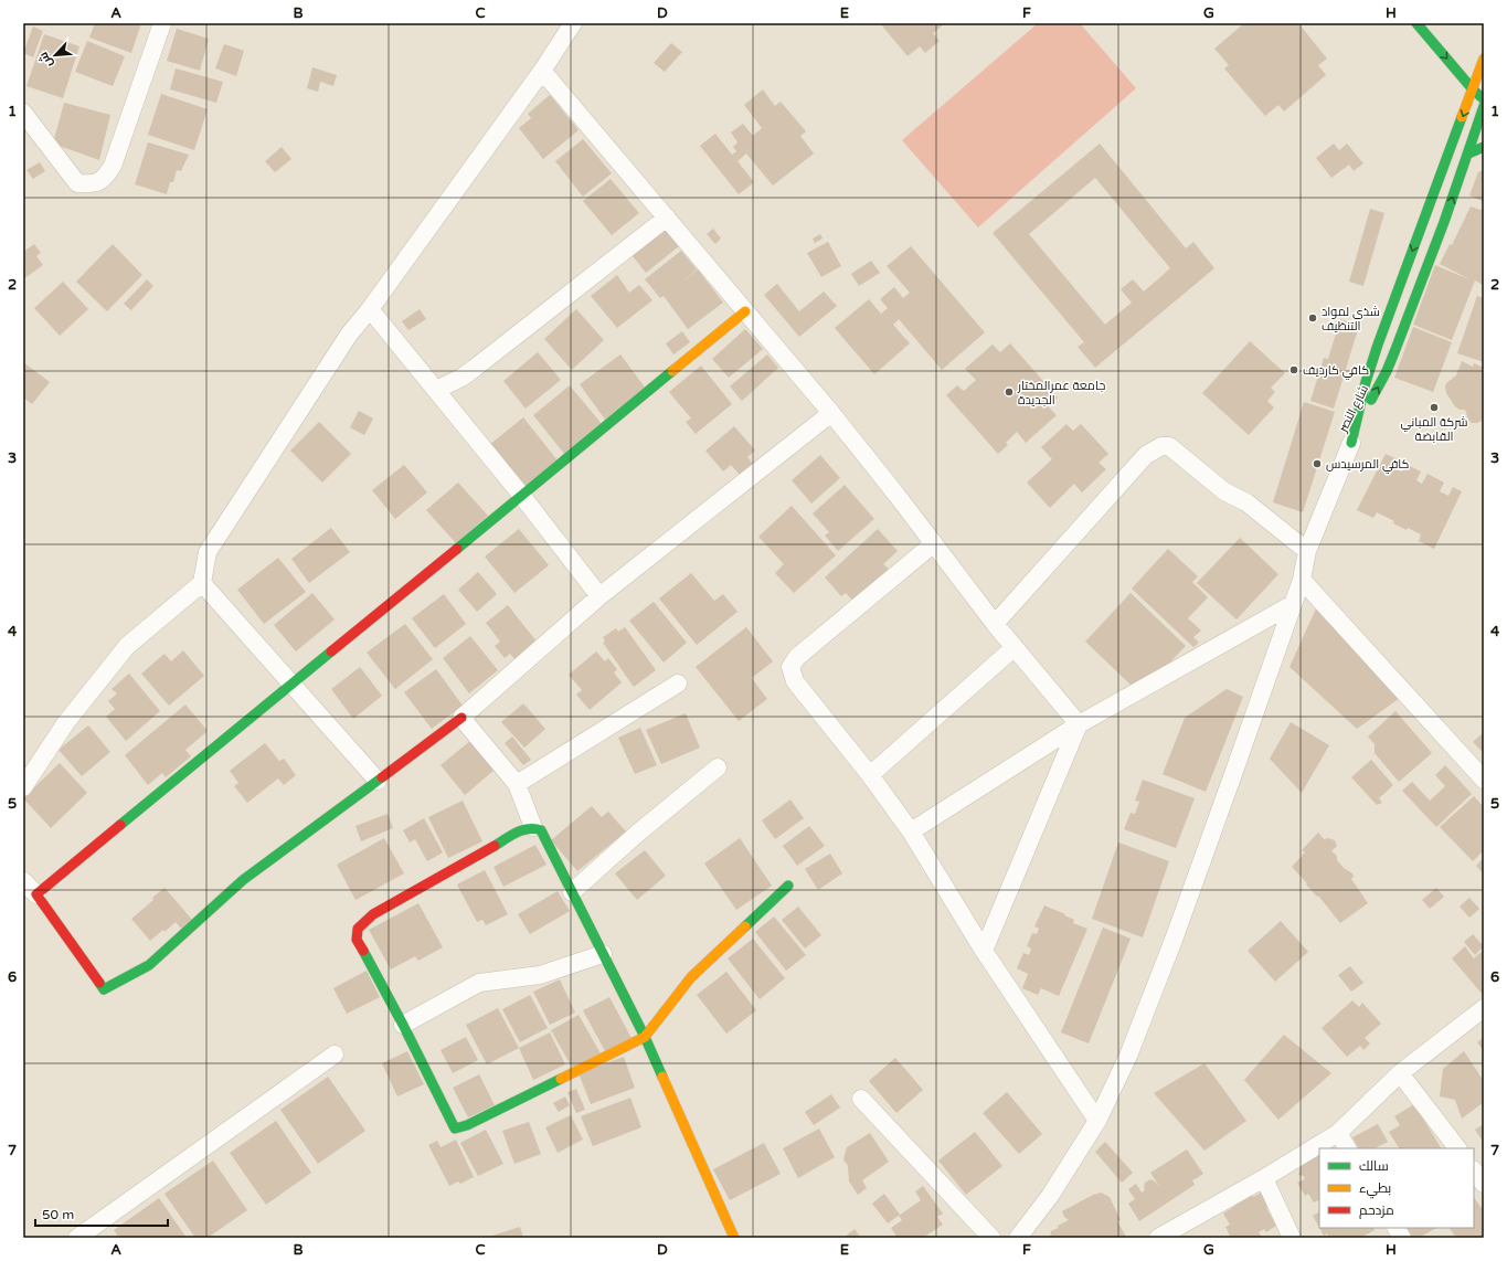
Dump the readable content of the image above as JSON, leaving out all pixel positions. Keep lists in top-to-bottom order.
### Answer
{
  "streets": {
    "main road": ["شارع النصر"]
  },
  "places": [
    "شذى لمواد التنظيف",
    "كافي كارديف",
    "جامعة عمرالمختار الجديدة",
    "شركة المباني القابضة",
    "كافي المرسيدس"
  ],
  "legend": ["سالك", "بطيء", "مزدحم"],
  "scale_bar": "50 m",
  "north": "bottom left",
  "grid": {
    "columns": [
      "A",
      "B",
      "C",
      "D",
      "E",
      "F",
      "G",
      "H"
    ],
    "rows": [
      "1",
      "2",
      "3",
      "4",
      "5",
      "6",
      "7"
    ]
  }
}
